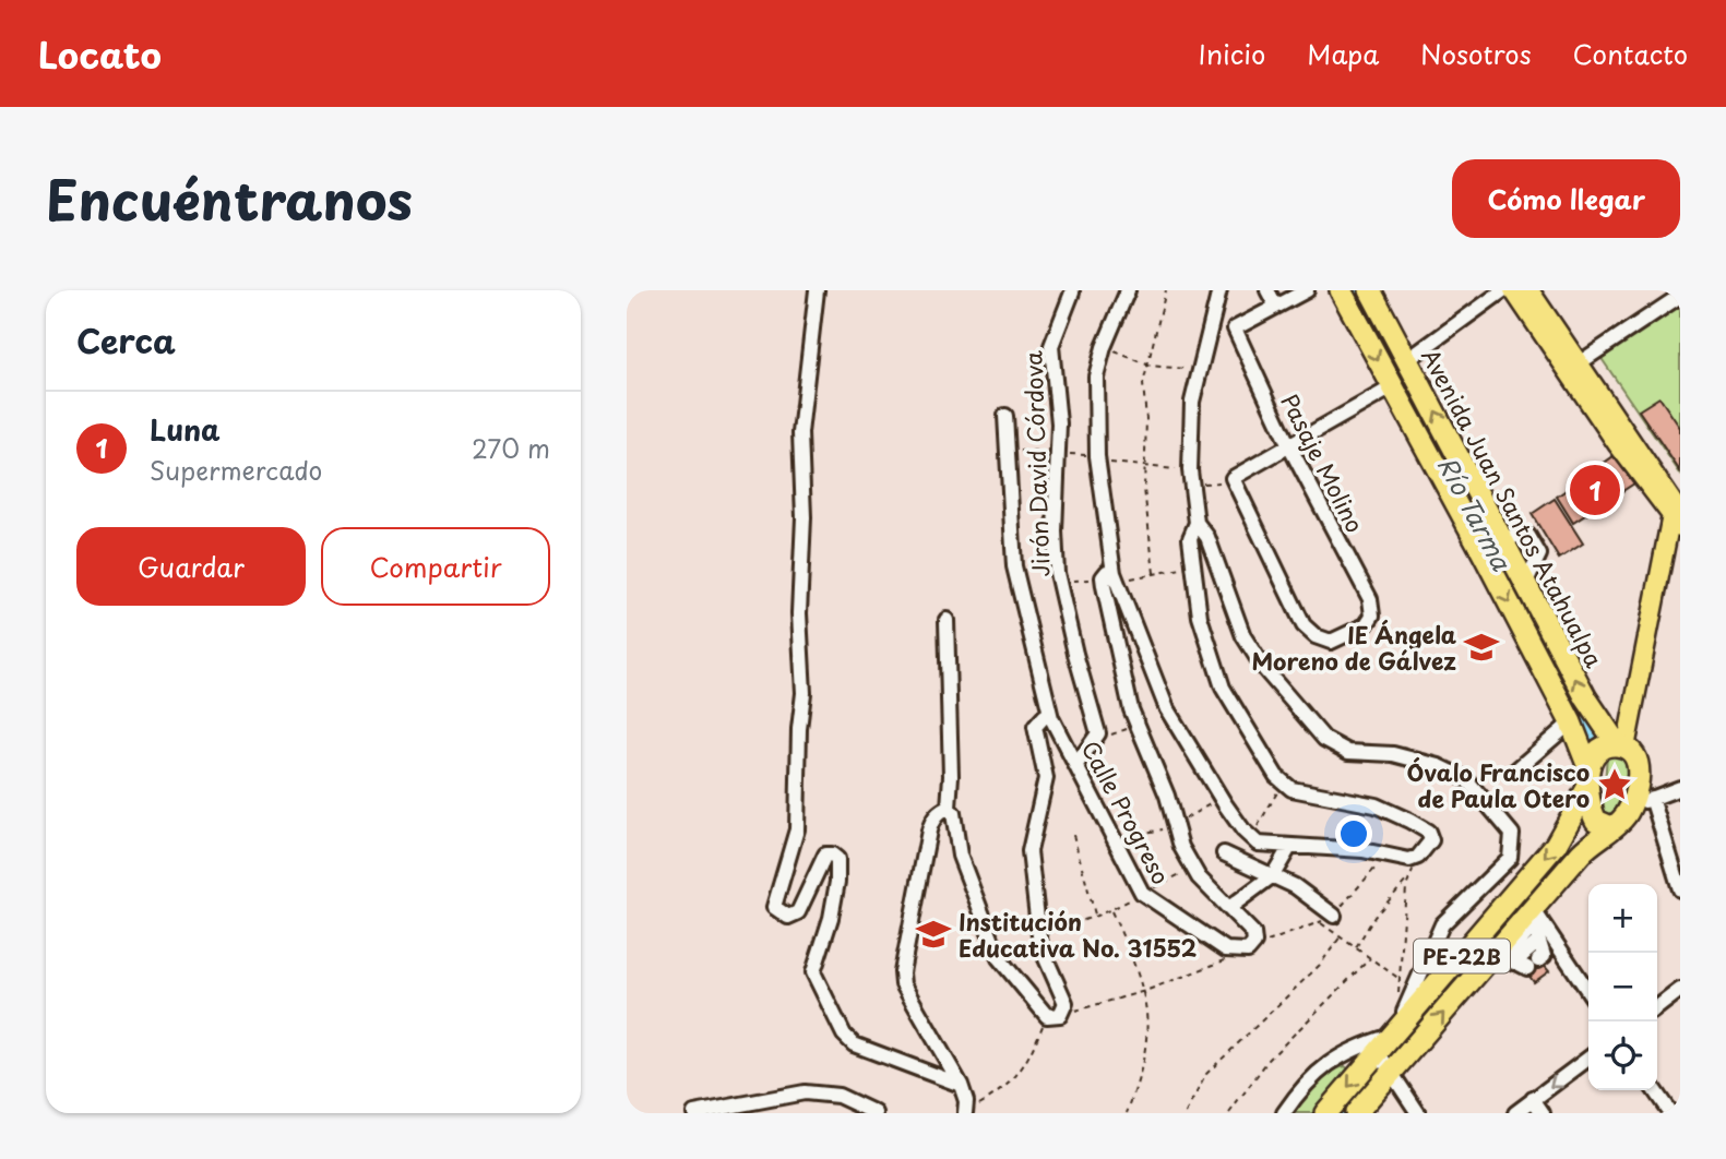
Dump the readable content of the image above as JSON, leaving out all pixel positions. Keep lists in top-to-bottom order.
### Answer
{
  "streets": {
    "highway": ["Avenida Juan Santos Atahualpa", "PE-22B"],
    "street": ["Pasaje Molino", "Jirón David Córdova", "Calle Progreso"]
  },
  "crossings": [
    ["Avenida Juan Santos Atahualpa", "PE-22B"]
  ],
  "water": ["Río Tarma"],
  "places": {
    "school or university": ["IE Ángela Moreno de Gálvez", "Institución Educativa No. 31552"],
    "place": ["Óvalo Francisco de Paula Otero"]
  },
  "page": {
    "header": "Locato",
    "nav": [
      "Inicio",
      "Mapa",
      "Nosotros",
      "Contacto"
    ],
    "title": "Encuéntranos",
    "buttons": [
      "Cómo llegar",
      ["Guardar", "Compartir"]
    ],
    "heading": "Cerca",
    "list": [
      {
        "mark": "1",
        "name": "Luna",
        "note": "Supermercado",
        "value": "270 m"
      }
    ],
    "pins": "1",
    "map_buttons": ["+", "−"]
  }
}
